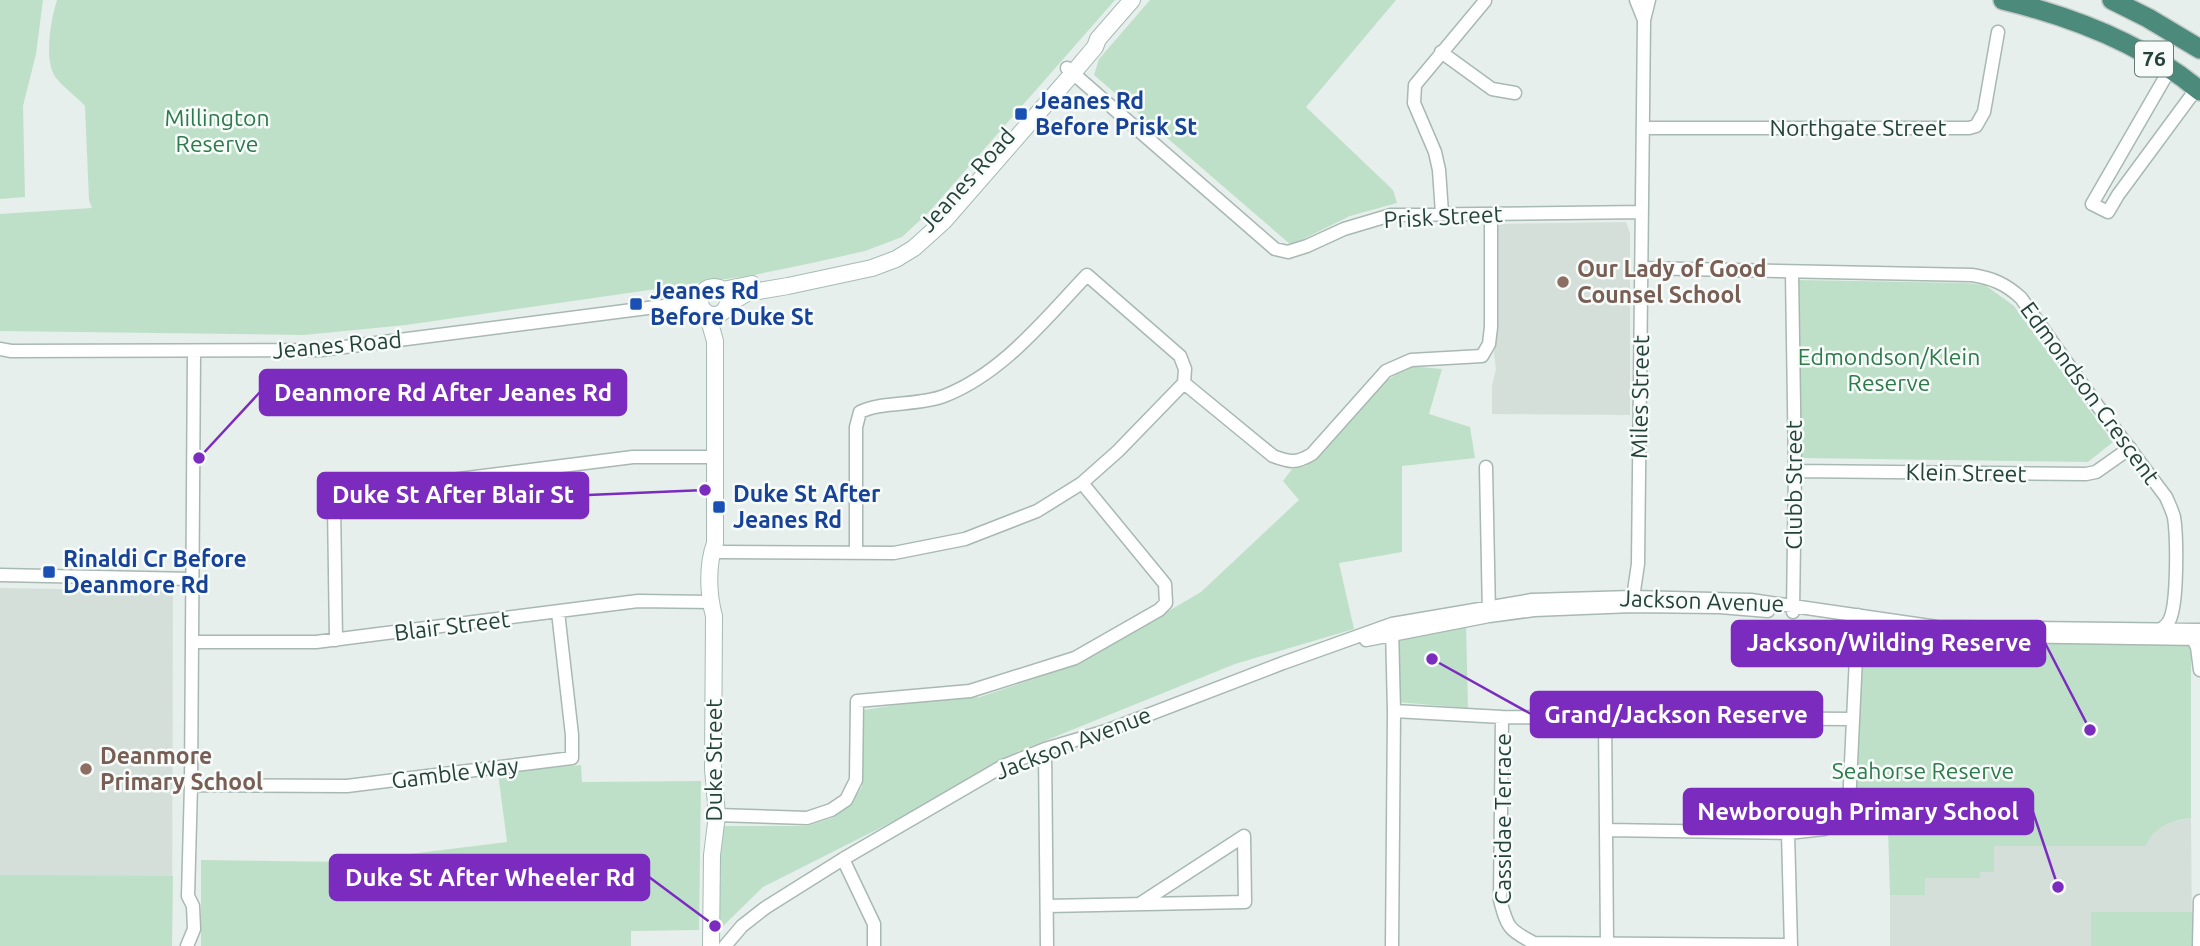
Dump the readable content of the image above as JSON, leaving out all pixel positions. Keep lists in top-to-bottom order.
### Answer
{
  "streets": {
    "highway": ["76"],
    "main road": ["Jeanes Road", "Duke Street"],
    "street": [
      "Northgate Street",
      "Prisk Street",
      "Edmondson Crescent",
      "Miles Street",
      "Klein Street",
      "Clubb Street",
      "Jackson Avenue",
      "Blair Street",
      "Gamble Way",
      "Cassidae Terrace"
    ]
  },
  "crossings": [
    ["Northgate Street", "Miles Street"],
    ["Jeanes Road", "Prisk Street"],
    ["Jeanes Road", "Duke Street"],
    ["Prisk Street", "Miles Street"],
    ["Edmondson Crescent", "Miles Street"],
    ["Edmondson Crescent", "Klein Street"],
    ["Edmondson Crescent", "Clubb Street"],
    ["Edmondson Crescent", "Jackson Avenue"],
    ["Miles Street", "Jackson Avenue"],
    ["Klein Street", "Clubb Street"],
    ["Clubb Street", "Jackson Avenue"],
    ["Blair Street", "Duke Street"],
    ["Blair Street", "Gamble Way"]
  ],
  "parks": ["Millington Reserve", "Edmondson/Klein Reserve", "Seahorse Reserve"],
  "places": {
    "transit": [
      "Jeanes Rd Before Prisk St",
      "Jeanes Rd Before Duke St",
      "Duke St After Jeanes Rd",
      "Rinaldi Cr Before Deanmore Rd"
    ],
    "other": [
      "Our Lady of Good Counsel School",
      "Deanmore Rd After Jeanes Rd",
      "Duke St After Blair St",
      "Grand/Jackson Reserve",
      "Jackson/Wilding Reserve",
      "Deanmore Primary School",
      "Newborough Primary School",
      "Duke St After Wheeler Rd"
    ]
  }
}
